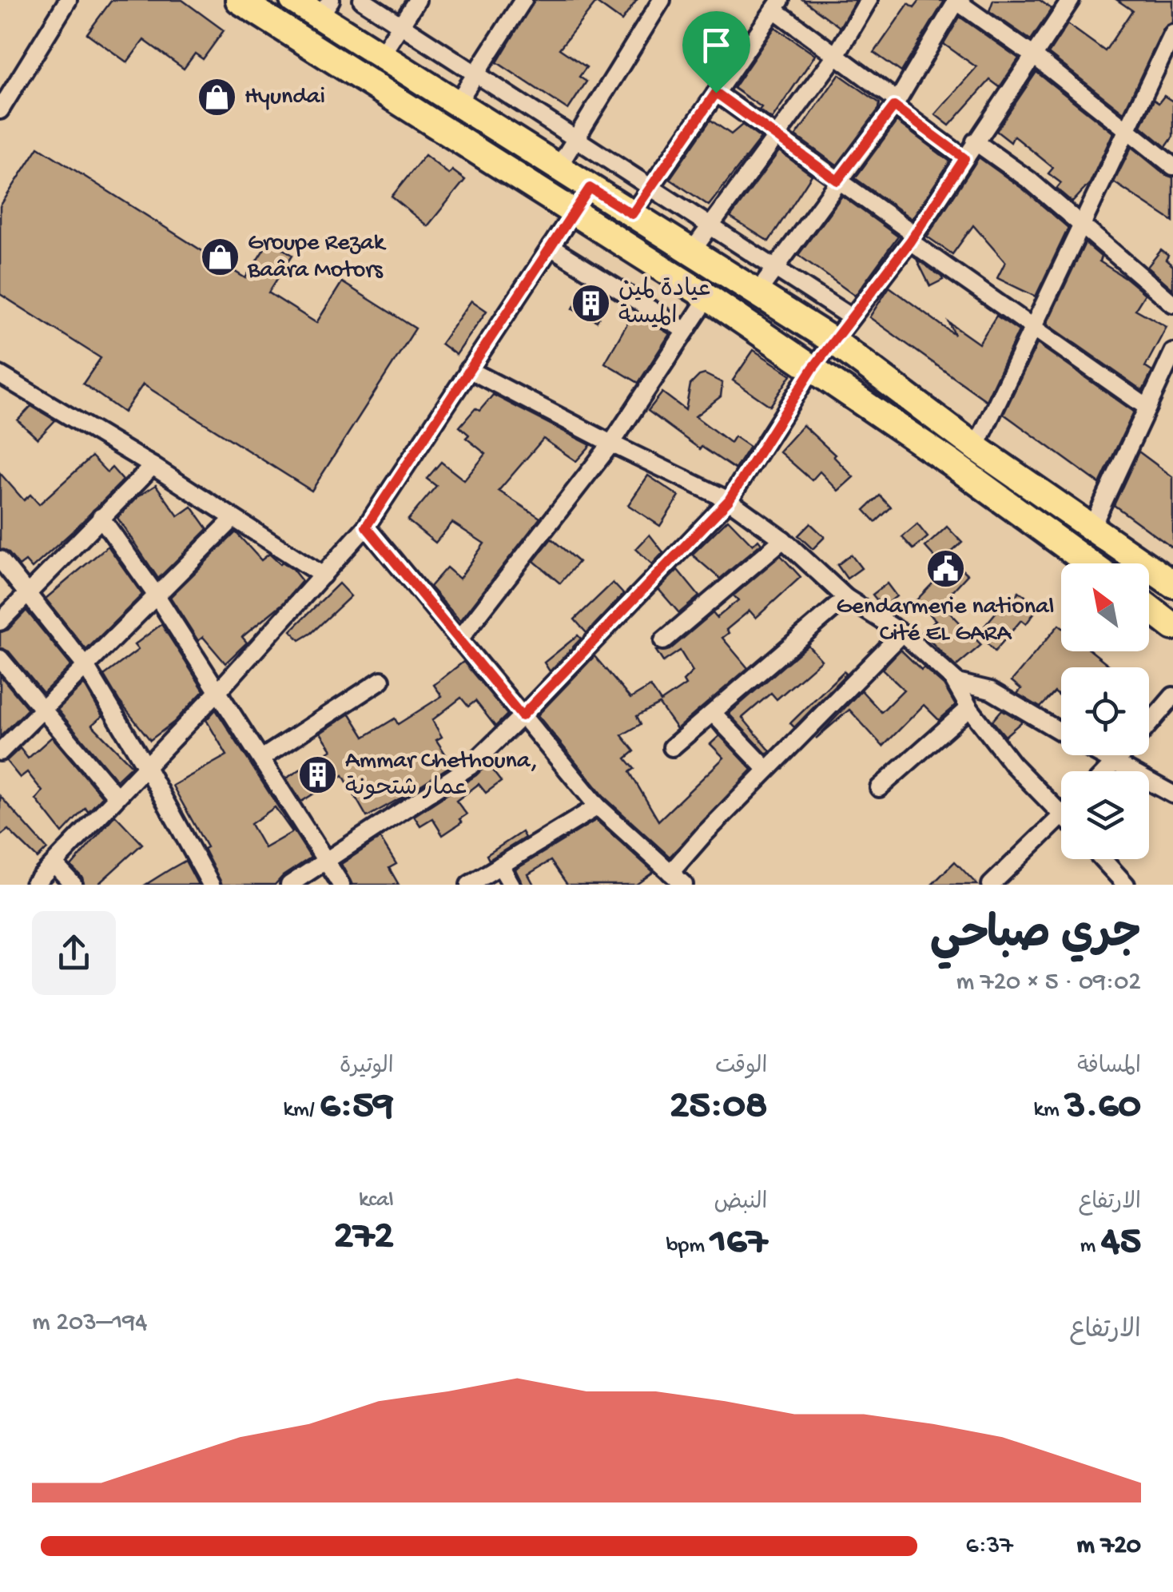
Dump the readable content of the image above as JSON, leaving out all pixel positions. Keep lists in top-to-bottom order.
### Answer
{
  "places": {
    "shop": ["Hyundai", "Groupe Rezak Baâra Motors"],
    "building": ["عيادة لمين الميسة", "Ammar Chethouna, عمار شتحونة"],
    "public building": ["Gendarmerie national Cité EL GARA"]
  },
  "north": "top left",
  "page": {
    "heading": ["جري صباحي", "09:02 · 5 × 720 m"],
    "stats": [
      ["المسافة", "3.60 km"],
      ["الوقت", "25:08"],
      ["الوتيرة", "6:59 /km"],
      ["الارتفاع", "45 m"],
      ["النبض", "167 bpm"],
      ["kcal", "272"]
    ],
    "chart": ["الارتفاع", "194–203 m"],
    "list": [
      {
        "name": "720 m",
        "note": "6:37"
      }
    ]
  }
}
